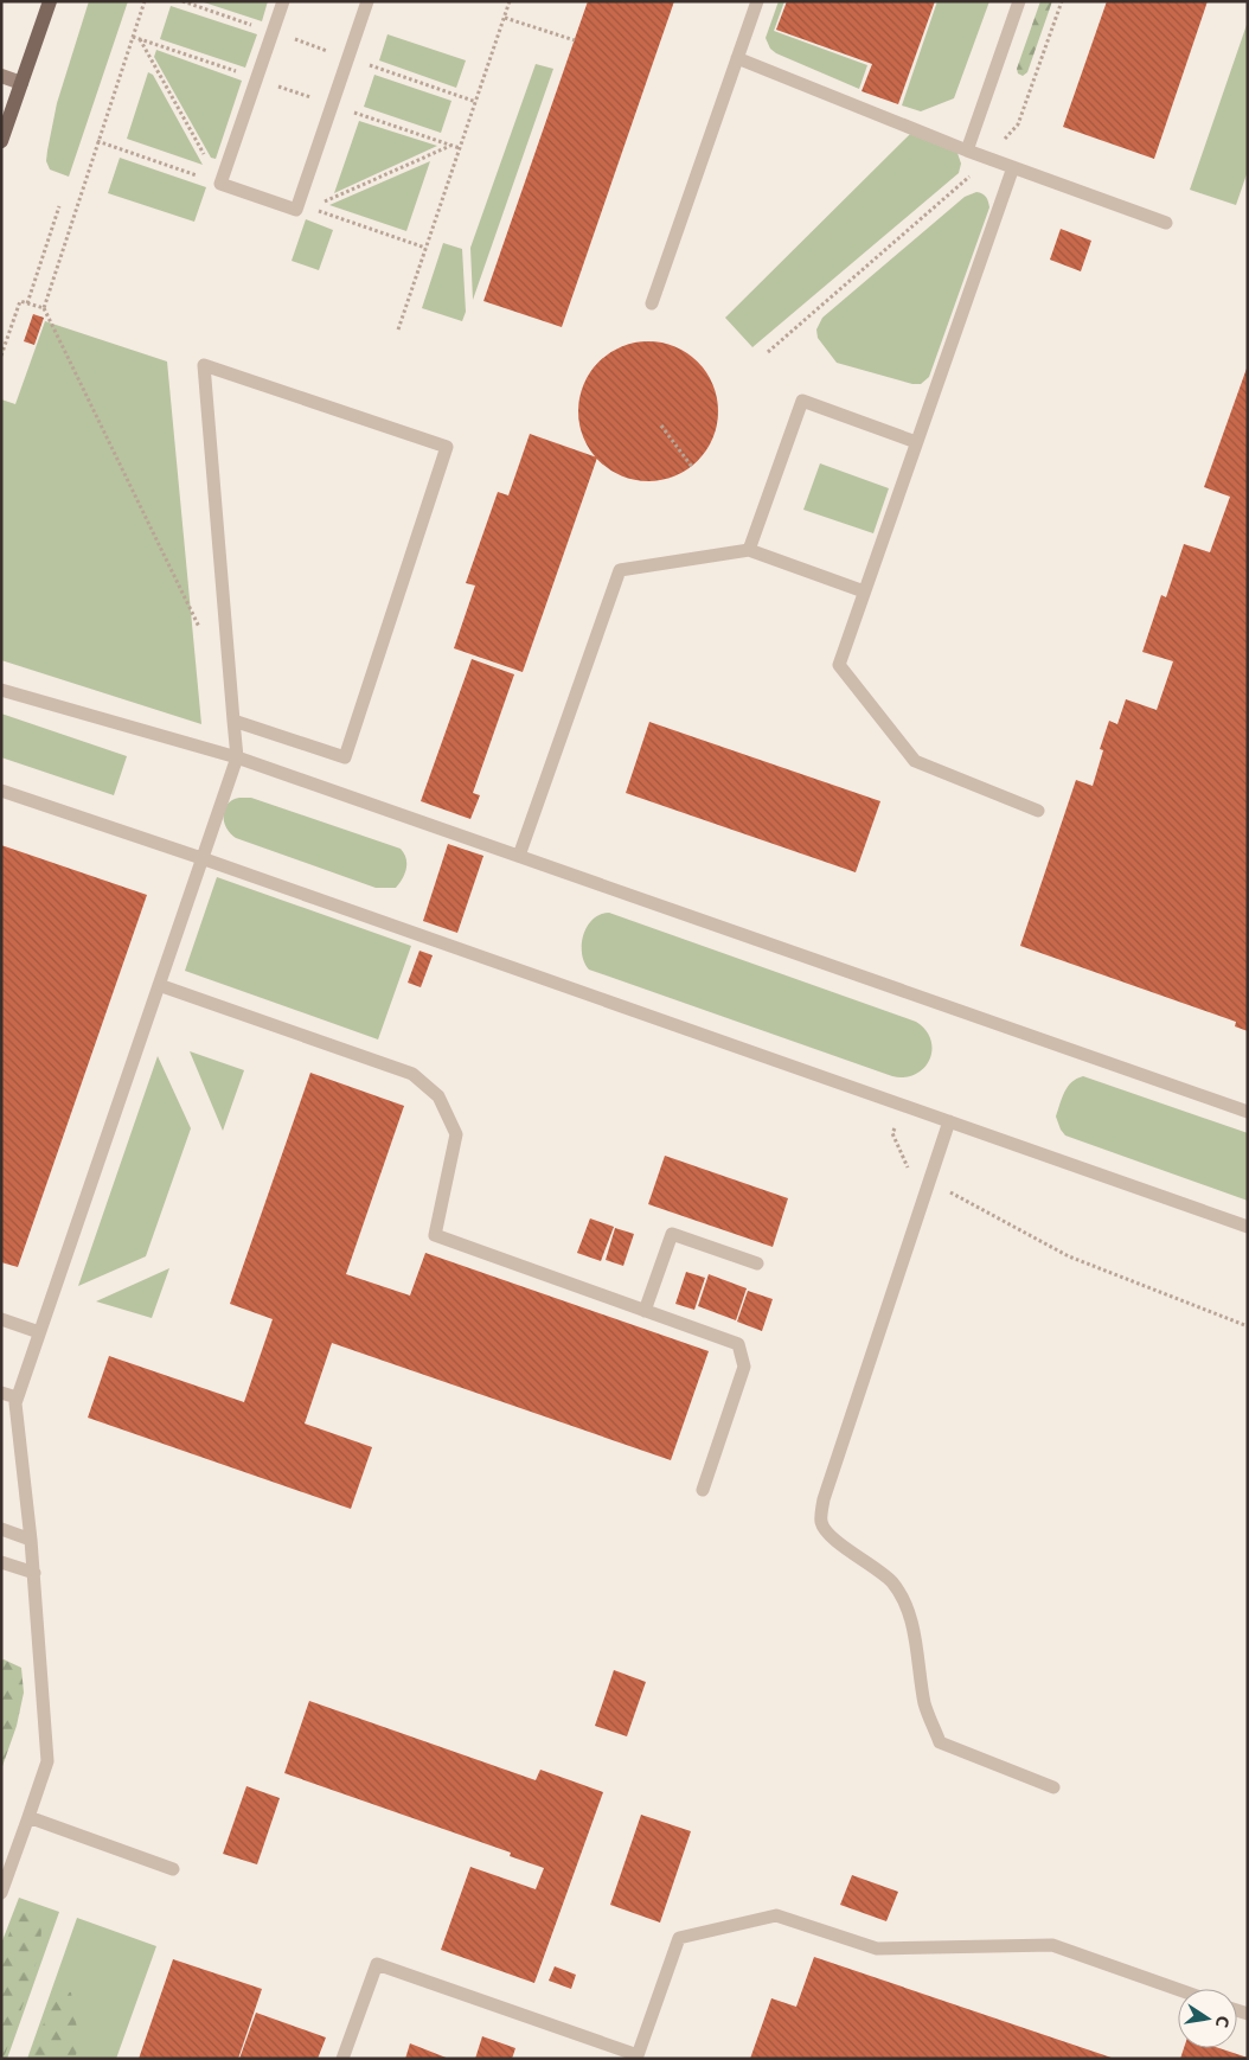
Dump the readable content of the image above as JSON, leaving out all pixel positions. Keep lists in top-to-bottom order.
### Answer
{
  "north": "right"
}
